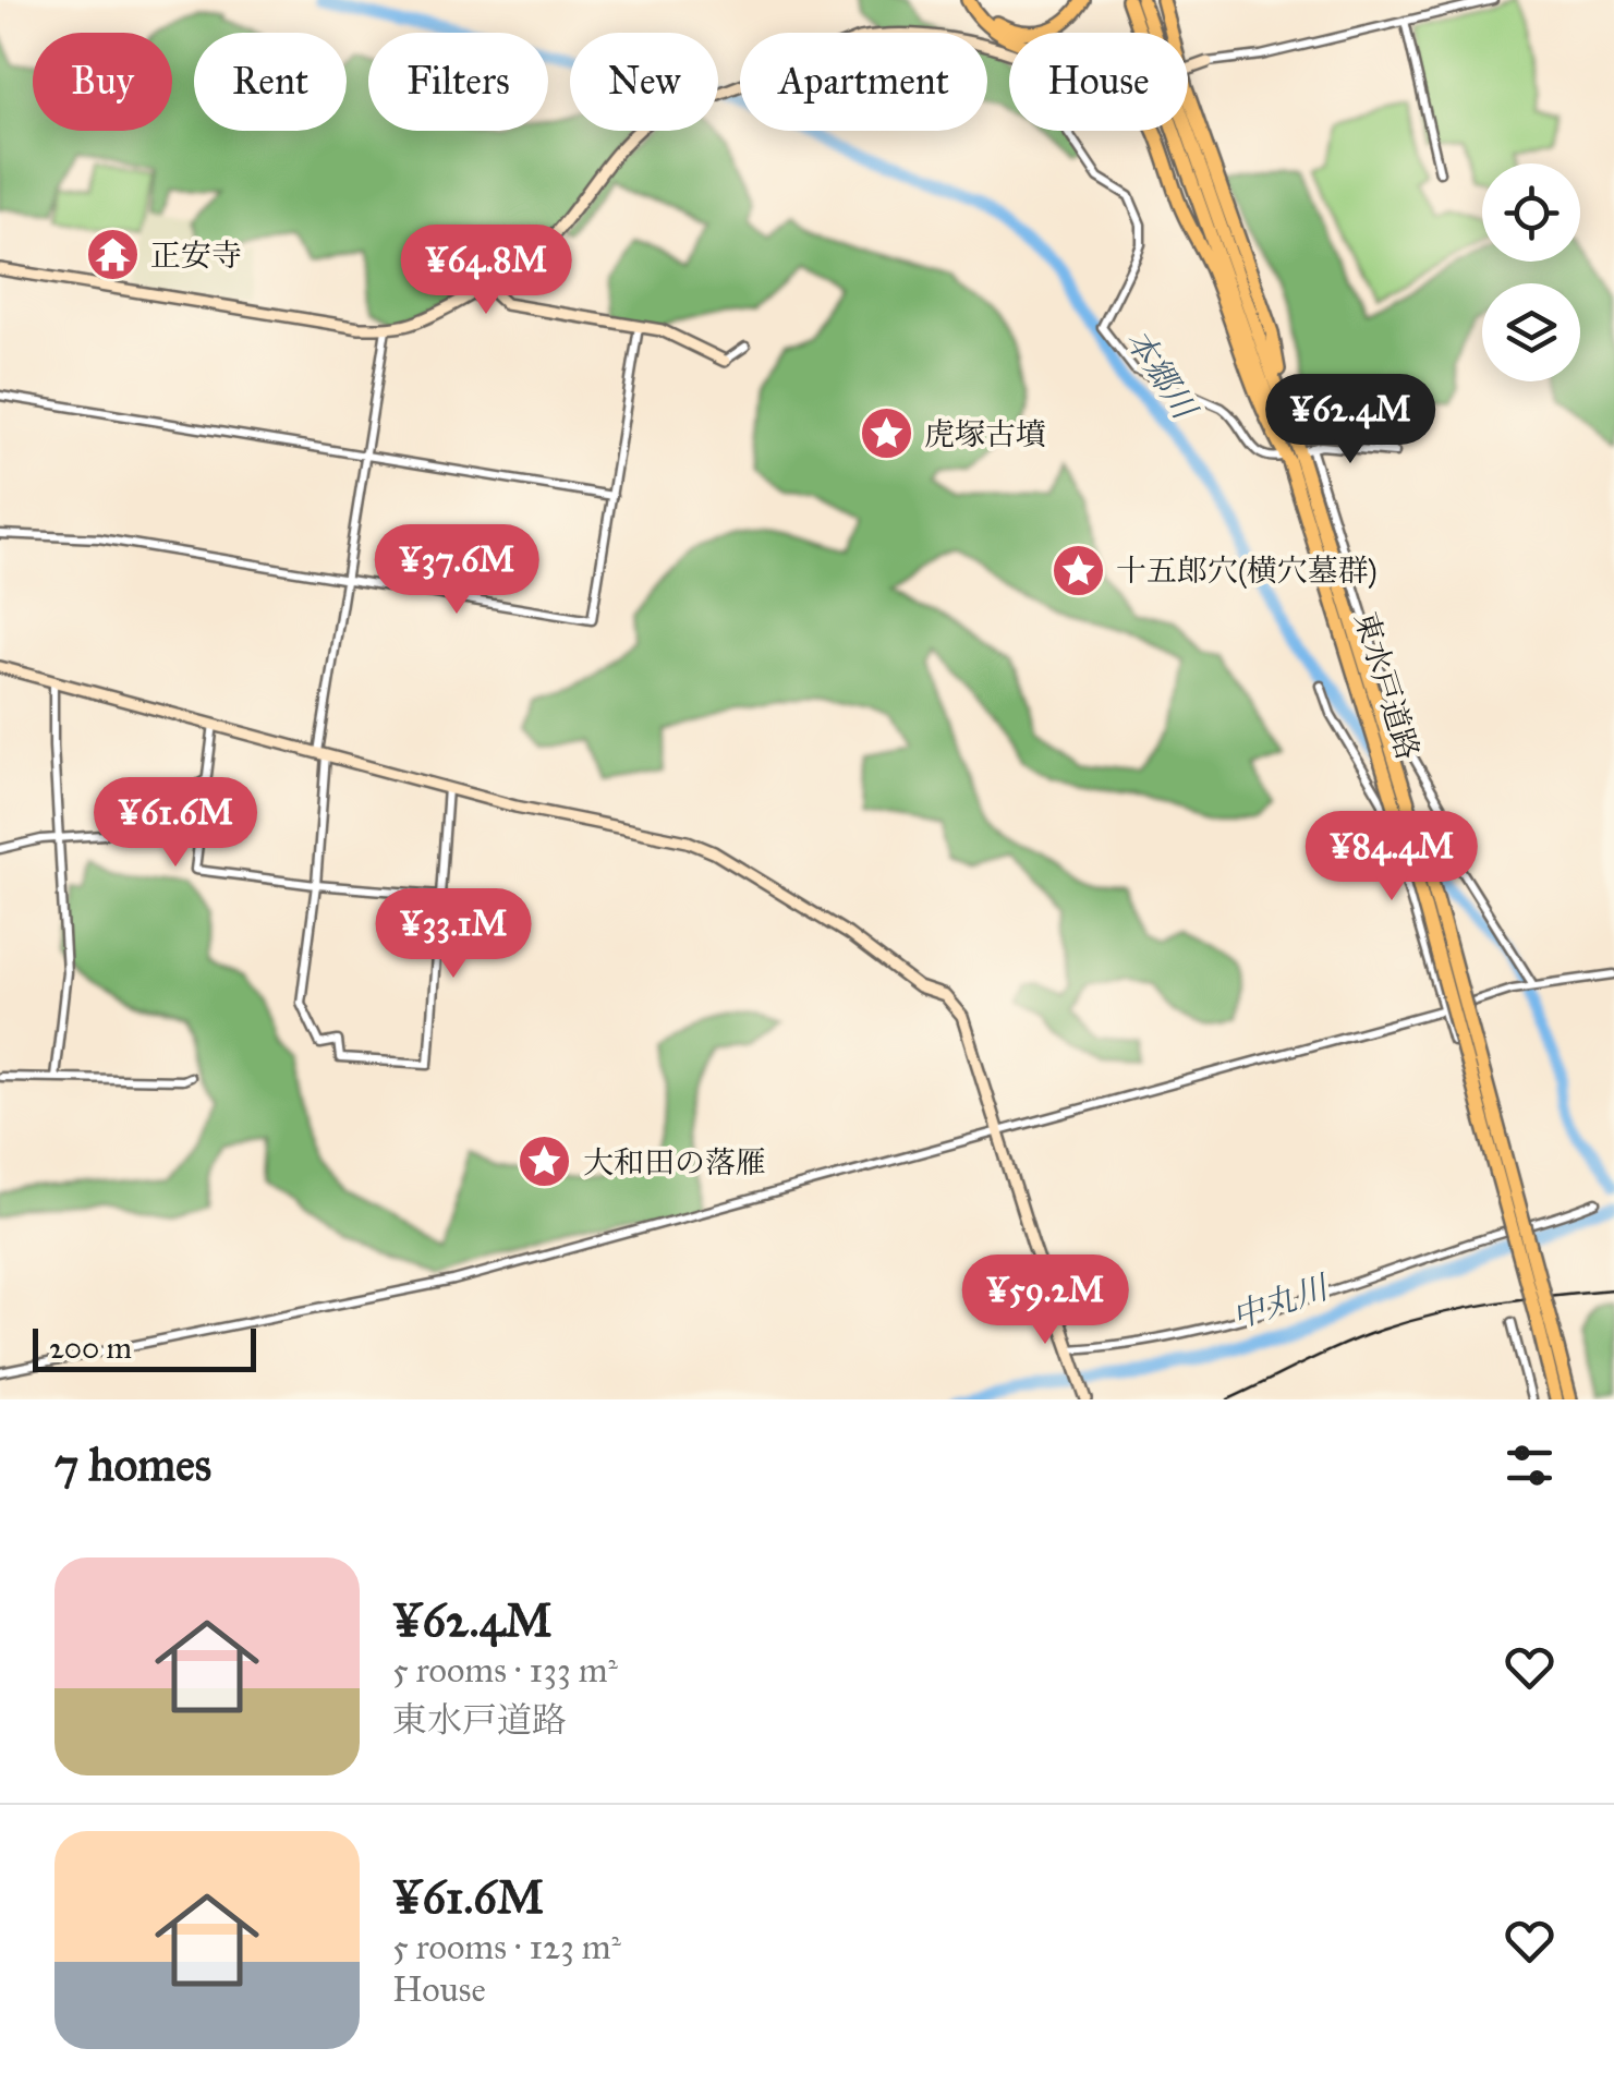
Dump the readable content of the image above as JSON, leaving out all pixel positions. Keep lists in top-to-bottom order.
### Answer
{
  "streets": {
    "highway": ["東水戸道路"]
  },
  "water": ["本郷川", "中丸川"],
  "places": {
    "temple": ["正安寺"],
    "place": ["虎塚古墳", "十五郎穴(横穴墓群)", "大和田の落雁"]
  },
  "scale_bar": "200 m",
  "page": {
    "chip": [
      "Buy",
      "Rent",
      "Filters",
      "New",
      "Apartment",
      "House"
    ],
    "price": [
      "¥64.8M",
      "¥62.4M",
      "¥37.6M",
      "¥61.6M",
      "¥84.4M",
      "¥33.1M",
      "¥59.2M"
    ],
    "scale": "200 m",
    "heading": "7 homes",
    "list": [
      {
        "name": "¥62.4M",
        "note": "5 rooms · 133 m² · 東水戸道路"
      },
      {
        "name": "¥61.6M",
        "note": "5 rooms · 123 m² · House"
      }
    ]
  }
}
